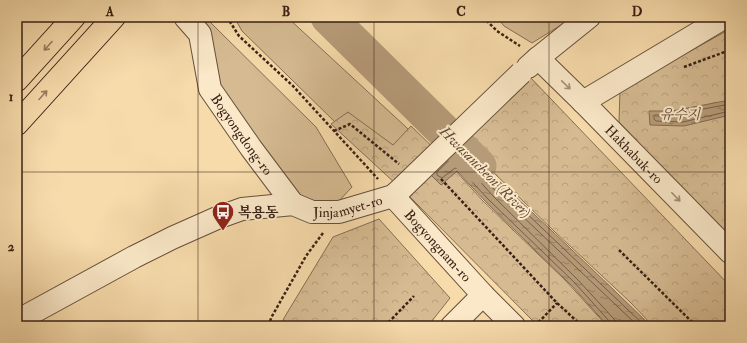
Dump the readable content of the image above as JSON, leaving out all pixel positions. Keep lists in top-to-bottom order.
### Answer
{
  "streets": {
    "street": [
      "Bogyongdong-ro",
      "Hakhabuk-ro",
      "Jinjamyet-ro",
      "Bogyongnam-ro"
    ]
  },
  "crossings": [
    ["Bogyongdong-ro", "Jinjamyet-ro"],
    ["Hakhabuk-ro", "Jinjamyet-ro"],
    ["Jinjamyet-ro", "Bogyongnam-ro"]
  ],
  "one_way": ["Hakhabuk-ro"],
  "water": ["Hwasancheon (River)"],
  "parks": ["유수지"],
  "places": {
    "bus stop": ["복용동"]
  },
  "grid": {
    "columns": [
      "A",
      "B",
      "C",
      "D"
    ],
    "rows": ["1", "2"]
  }
}
